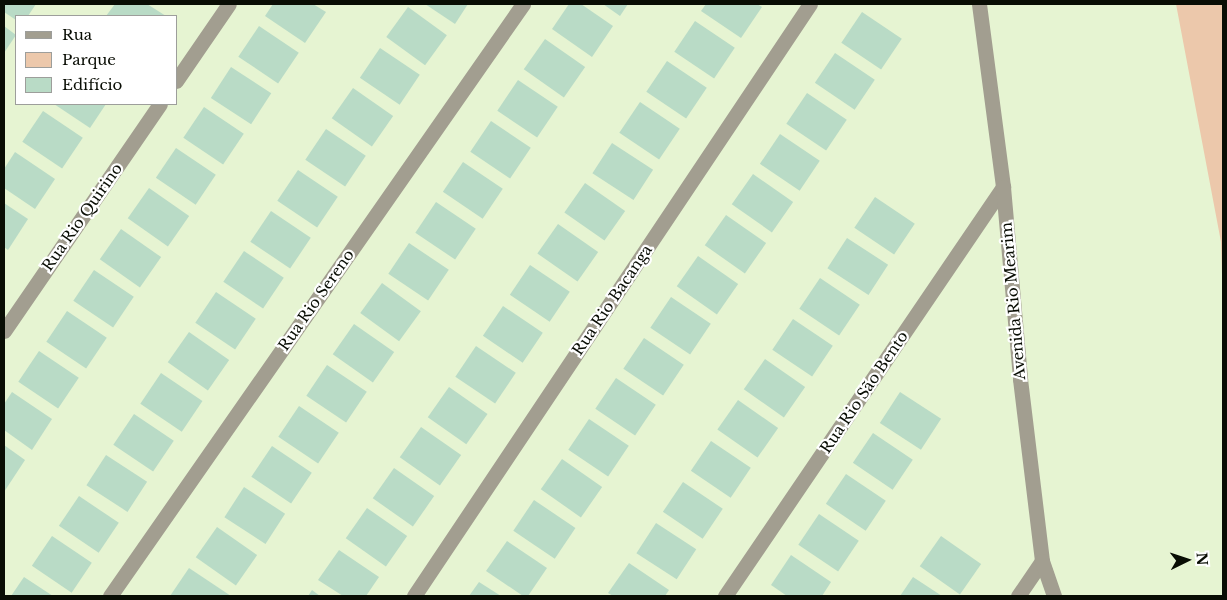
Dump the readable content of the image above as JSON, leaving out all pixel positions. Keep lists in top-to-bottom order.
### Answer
{
  "streets": {
    "street": [
      "Rua Rio Quirino",
      "Rua Rio Sereno",
      "Rua Rio Bacanga",
      "Avenida Rio Mearim",
      "Rua Rio São Bento"
    ]
  },
  "crossings": [
    ["Avenida Rio Mearim", "Rua Rio São Bento"]
  ],
  "legend": ["Rua", "Parque", "Edifício"],
  "north": "right"
}
